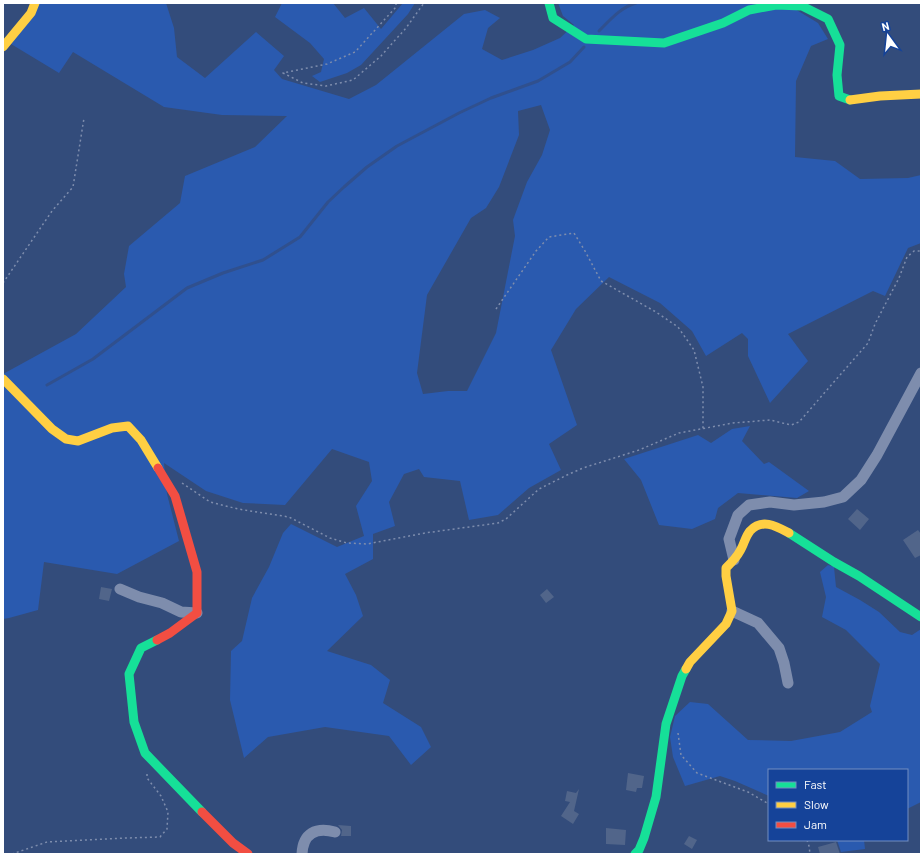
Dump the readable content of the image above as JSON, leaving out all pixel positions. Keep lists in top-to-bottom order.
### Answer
{
  "legend": ["Fast", "Slow", "Jam"],
  "north": "top"
}
